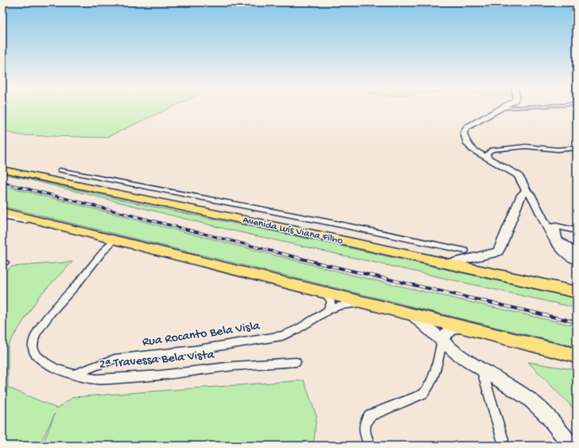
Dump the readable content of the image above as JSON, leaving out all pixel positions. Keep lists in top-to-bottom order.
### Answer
{
  "streets": {
    "highway": ["Avenida Luís Viana Filho"],
    "street": ["Rua Rocanto Bela Visla", "2ª Travessa Bela Vista"]
  },
  "crossings": [
    ["Rua Rocanto Bela Visla", "2ª Travessa Bela Vista"]
  ]
}
